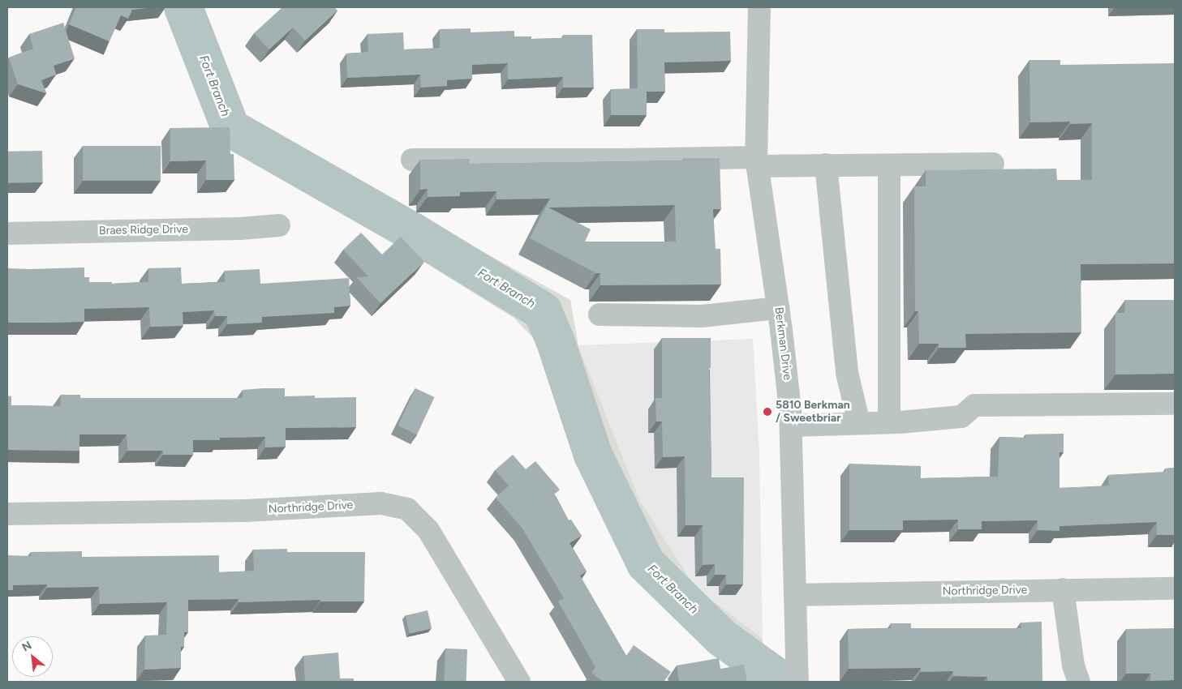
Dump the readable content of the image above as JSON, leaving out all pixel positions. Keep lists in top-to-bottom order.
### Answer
{
  "streets": {
    "street": ["Braes Ridge Drive", "Berkman Drive", "Northridge Drive"]
  },
  "crossings": [
    ["Berkman Drive", "Northridge Drive"]
  ],
  "water": ["Fort Branch"],
  "places": ["5810 Berkman / Sweetbriar"],
  "north": "top left"
}
